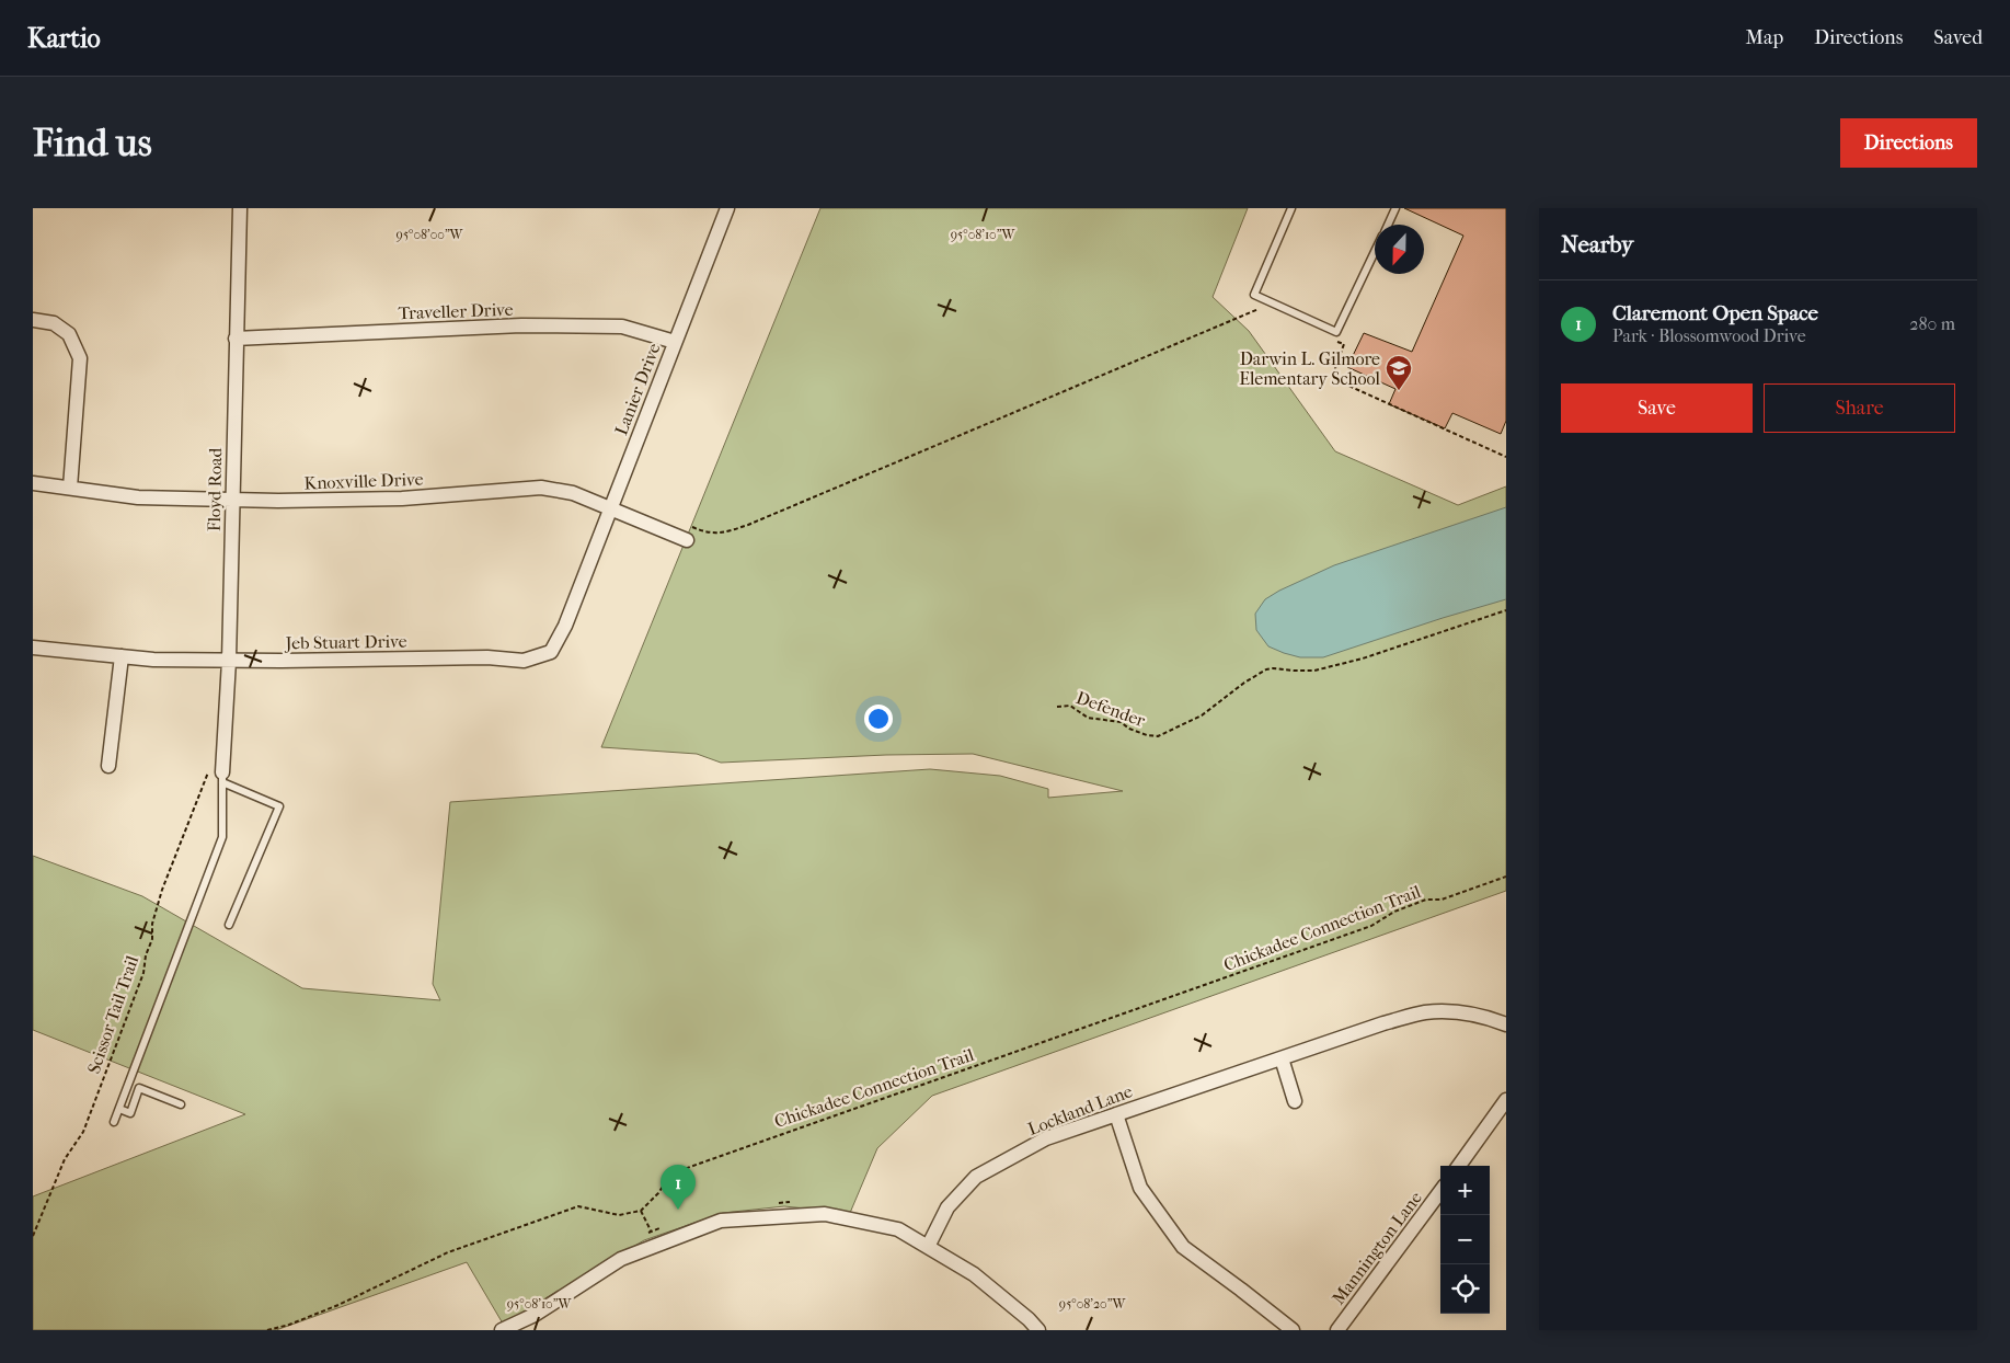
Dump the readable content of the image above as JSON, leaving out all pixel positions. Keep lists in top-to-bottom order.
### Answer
{
  "streets": {
    "street": [
      "Traveller Drive",
      "Lanier Drive",
      "Knoxville Drive",
      "Floyd Road",
      "Jeb Stuart Drive",
      "Lockland Lane",
      "Mannington Lane"
    ],
    "path": ["Defender", "Chickadee Connection Trail", "Scissor Tail Trail"]
  },
  "crossings": [
    ["Traveller Drive", "Lanier Drive"],
    ["Traveller Drive", "Floyd Road"],
    ["Lanier Drive", "Knoxville Drive"],
    ["Lanier Drive", "Jeb Stuart Drive"],
    ["Knoxville Drive", "Floyd Road"],
    ["Floyd Road", "Jeb Stuart Drive"],
    ["Floyd Road", "Scissor Tail Trail"]
  ],
  "places": {
    "school or university": ["Darwin L. Gilmore Elementary School"]
  },
  "north": "bottom",
  "page": {
    "header": "Kartio",
    "nav": ["Map", "Directions", "Saved"],
    "buttons": [
      "Directions",
      ["Save", "Share"]
    ],
    "title": "Find us",
    "heading": "Nearby",
    "list": [
      {
        "mark": "1",
        "name": "Claremont Open Space",
        "note": "Park · Blossomwood Drive",
        "value": "280 m"
      }
    ],
    "pins": "1",
    "map_buttons": ["+", "−"]
  },
  "coordinates": ["95°08'00\"W", "95°08'10\"W", "95°08'20\"W"]
}
